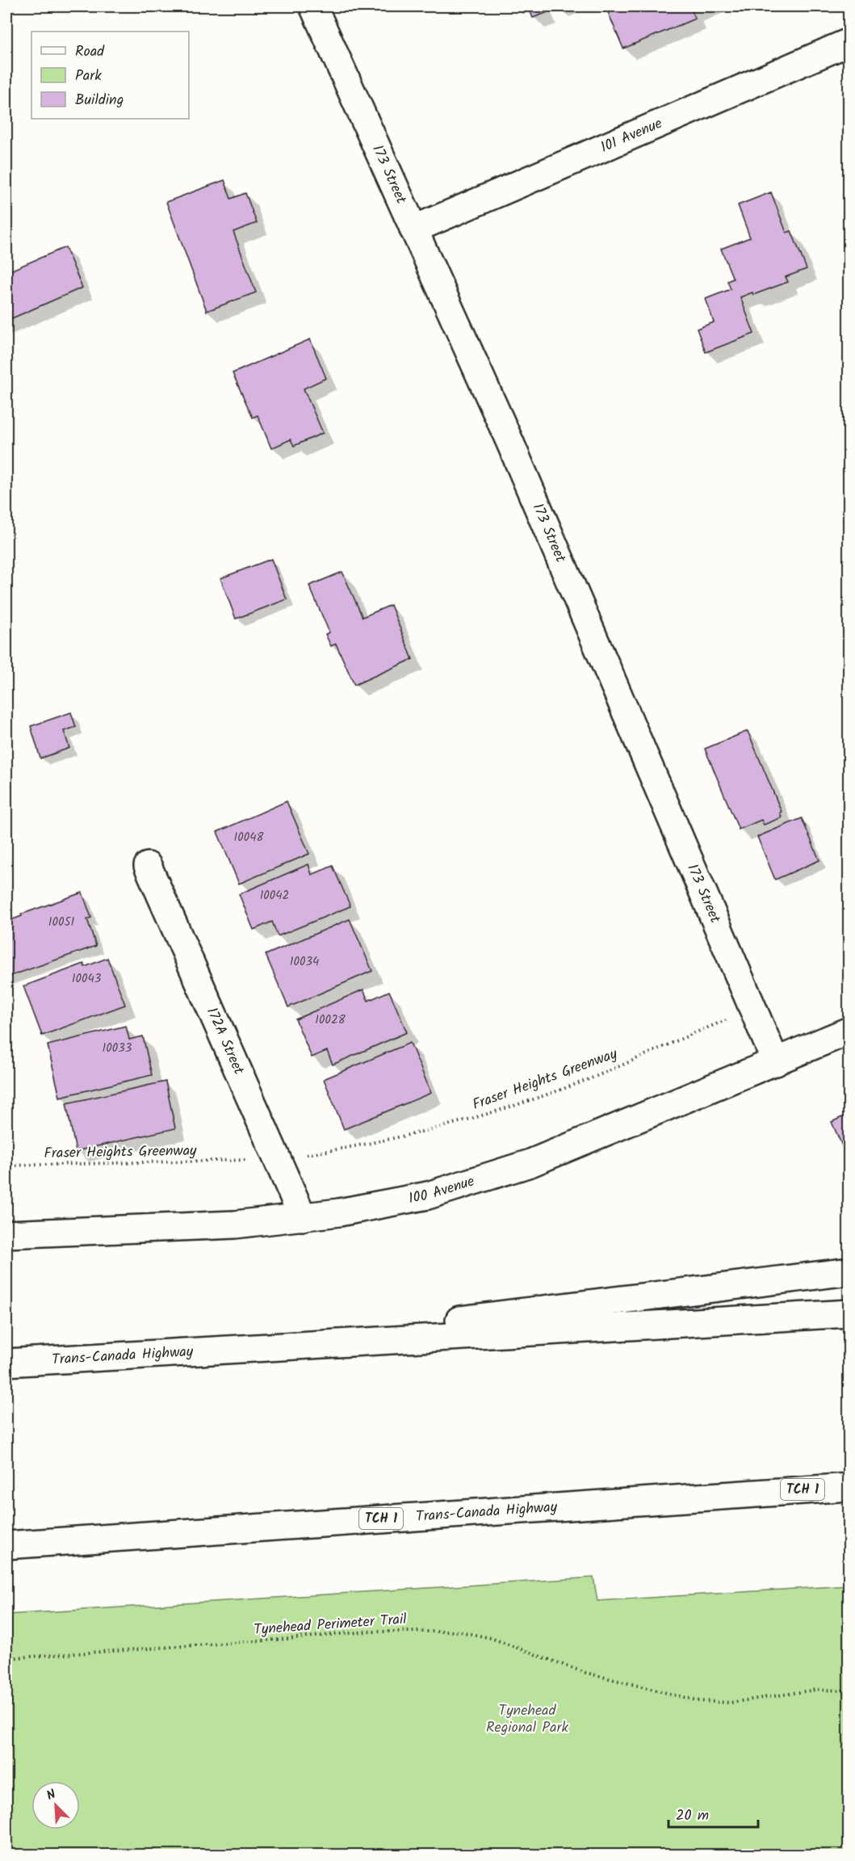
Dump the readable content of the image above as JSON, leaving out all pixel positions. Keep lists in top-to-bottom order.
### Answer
{
  "streets": {
    "main road": [
      "101 Avenue",
      "173 Street",
      "172A Street",
      "100 Avenue",
      "Trans-Canada Highway",
      "TCH 1"
    ],
    "path": ["Fraser Heights Greenway", "Tynehead Perimeter Trail"]
  },
  "crossings": [
    ["101 Avenue", "173 Street"],
    ["173 Street", "100 Avenue"],
    ["172A Street", "100 Avenue"]
  ],
  "parks": ["Tynehead Regional Park"],
  "house_numbers": [
    "10048",
    "10042",
    "10051",
    "10034",
    "10043",
    "10028",
    "10033"
  ],
  "legend": ["Road", "Park", "Building"],
  "scale_bar": "20 m",
  "north": "top left"
}
